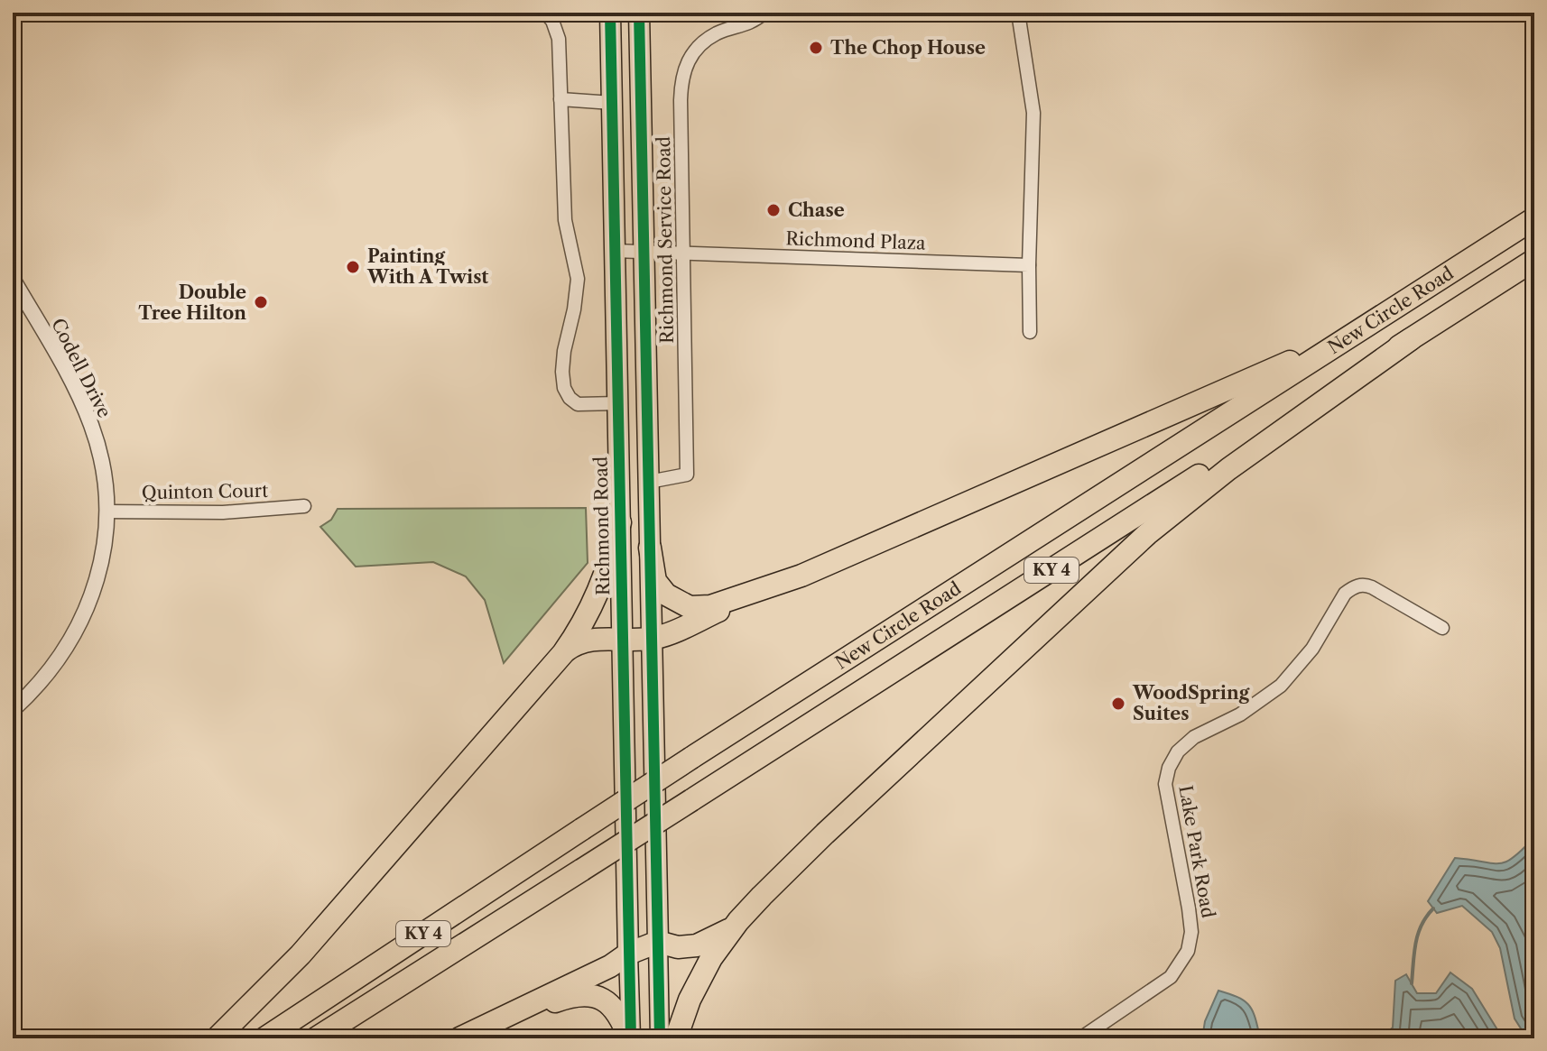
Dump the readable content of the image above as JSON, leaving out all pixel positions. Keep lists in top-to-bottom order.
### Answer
{
  "streets": {
    "highway": ["New Circle Road", "Richmond Road", "KY 4"],
    "street": [
      "Richmond Service Road",
      "Richmond Plaza",
      "Codell Drive",
      "Quinton Court",
      "Lake Park Road"
    ]
  },
  "crossings": [
    ["Richmond Service Road", "Richmond Plaza"],
    ["Richmond Plaza", "Richmond Road"],
    ["Codell Drive", "Quinton Court"]
  ],
  "places": [
    "The Chop House",
    "Chase",
    "Painting With A Twist",
    "Double Tree Hilton",
    "WoodSpring Suites"
  ]
}
